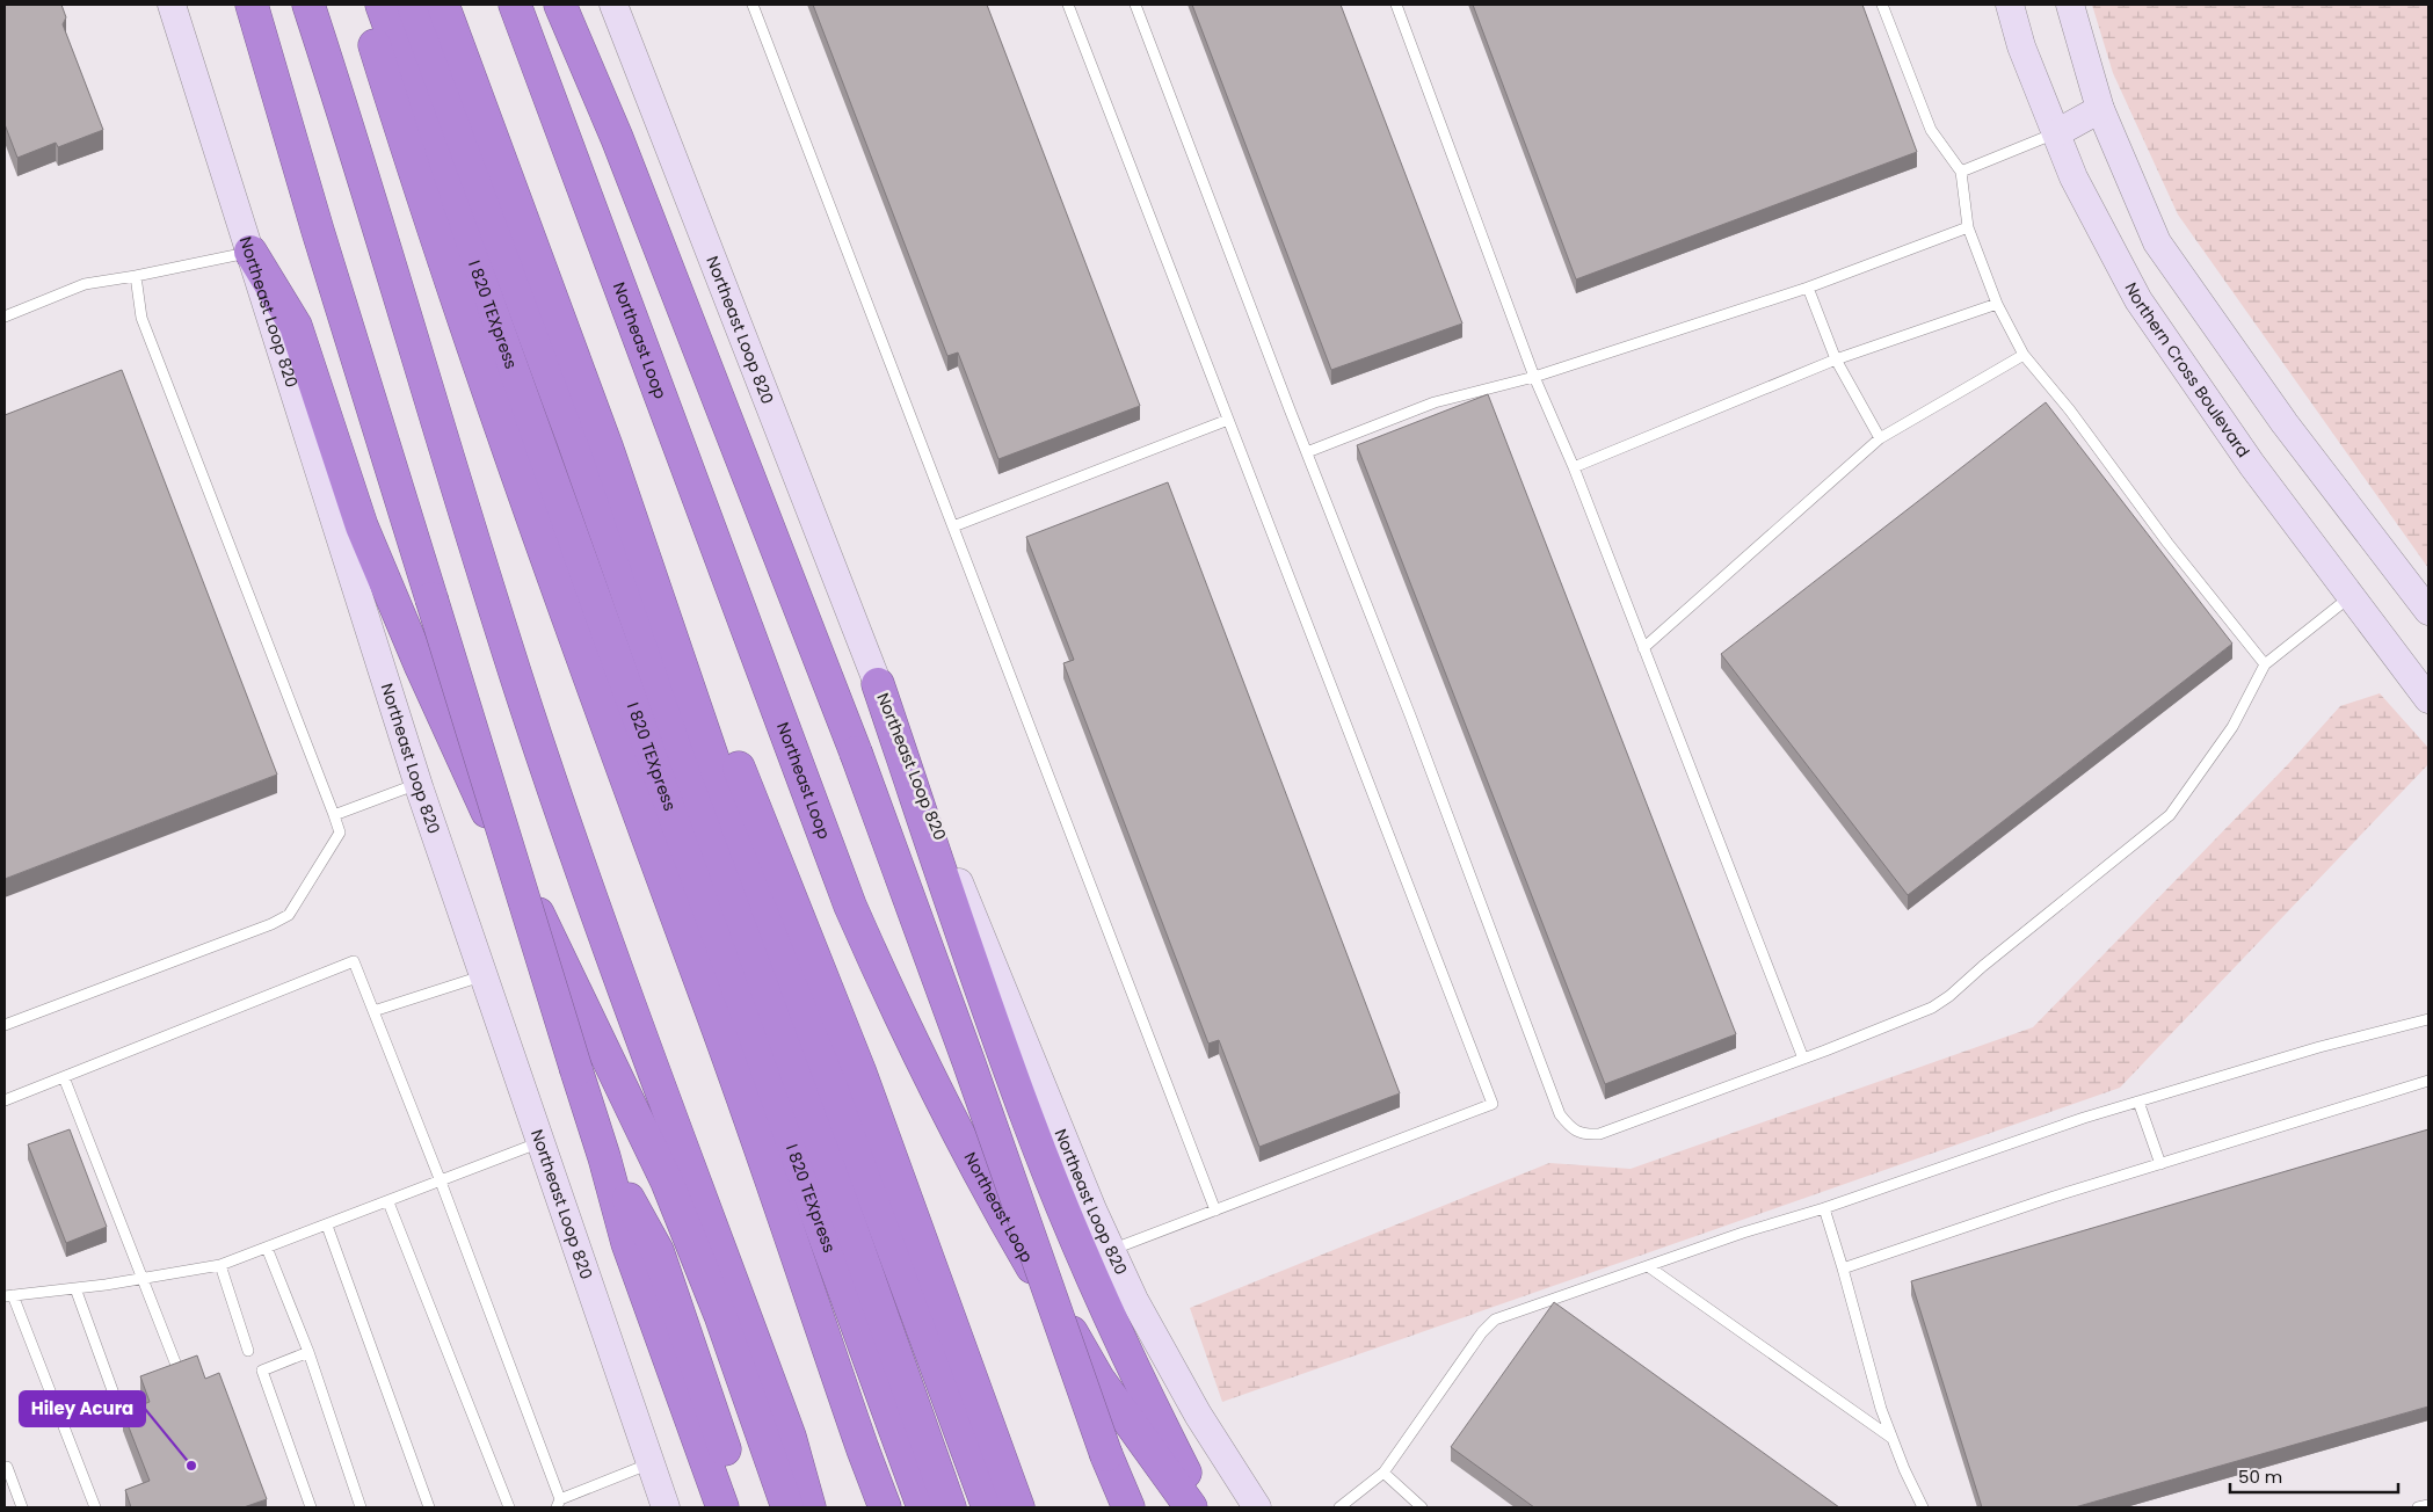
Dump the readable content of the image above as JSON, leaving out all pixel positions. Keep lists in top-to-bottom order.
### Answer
{
  "streets": {
    "highway": ["I 820 TEXpress", "Northeast Loop"],
    "main road": ["Northeast Loop 820", "Northern Cross Boulevard"]
  },
  "places": ["Hiley Acura"],
  "scale_bar": "50 m"
}
